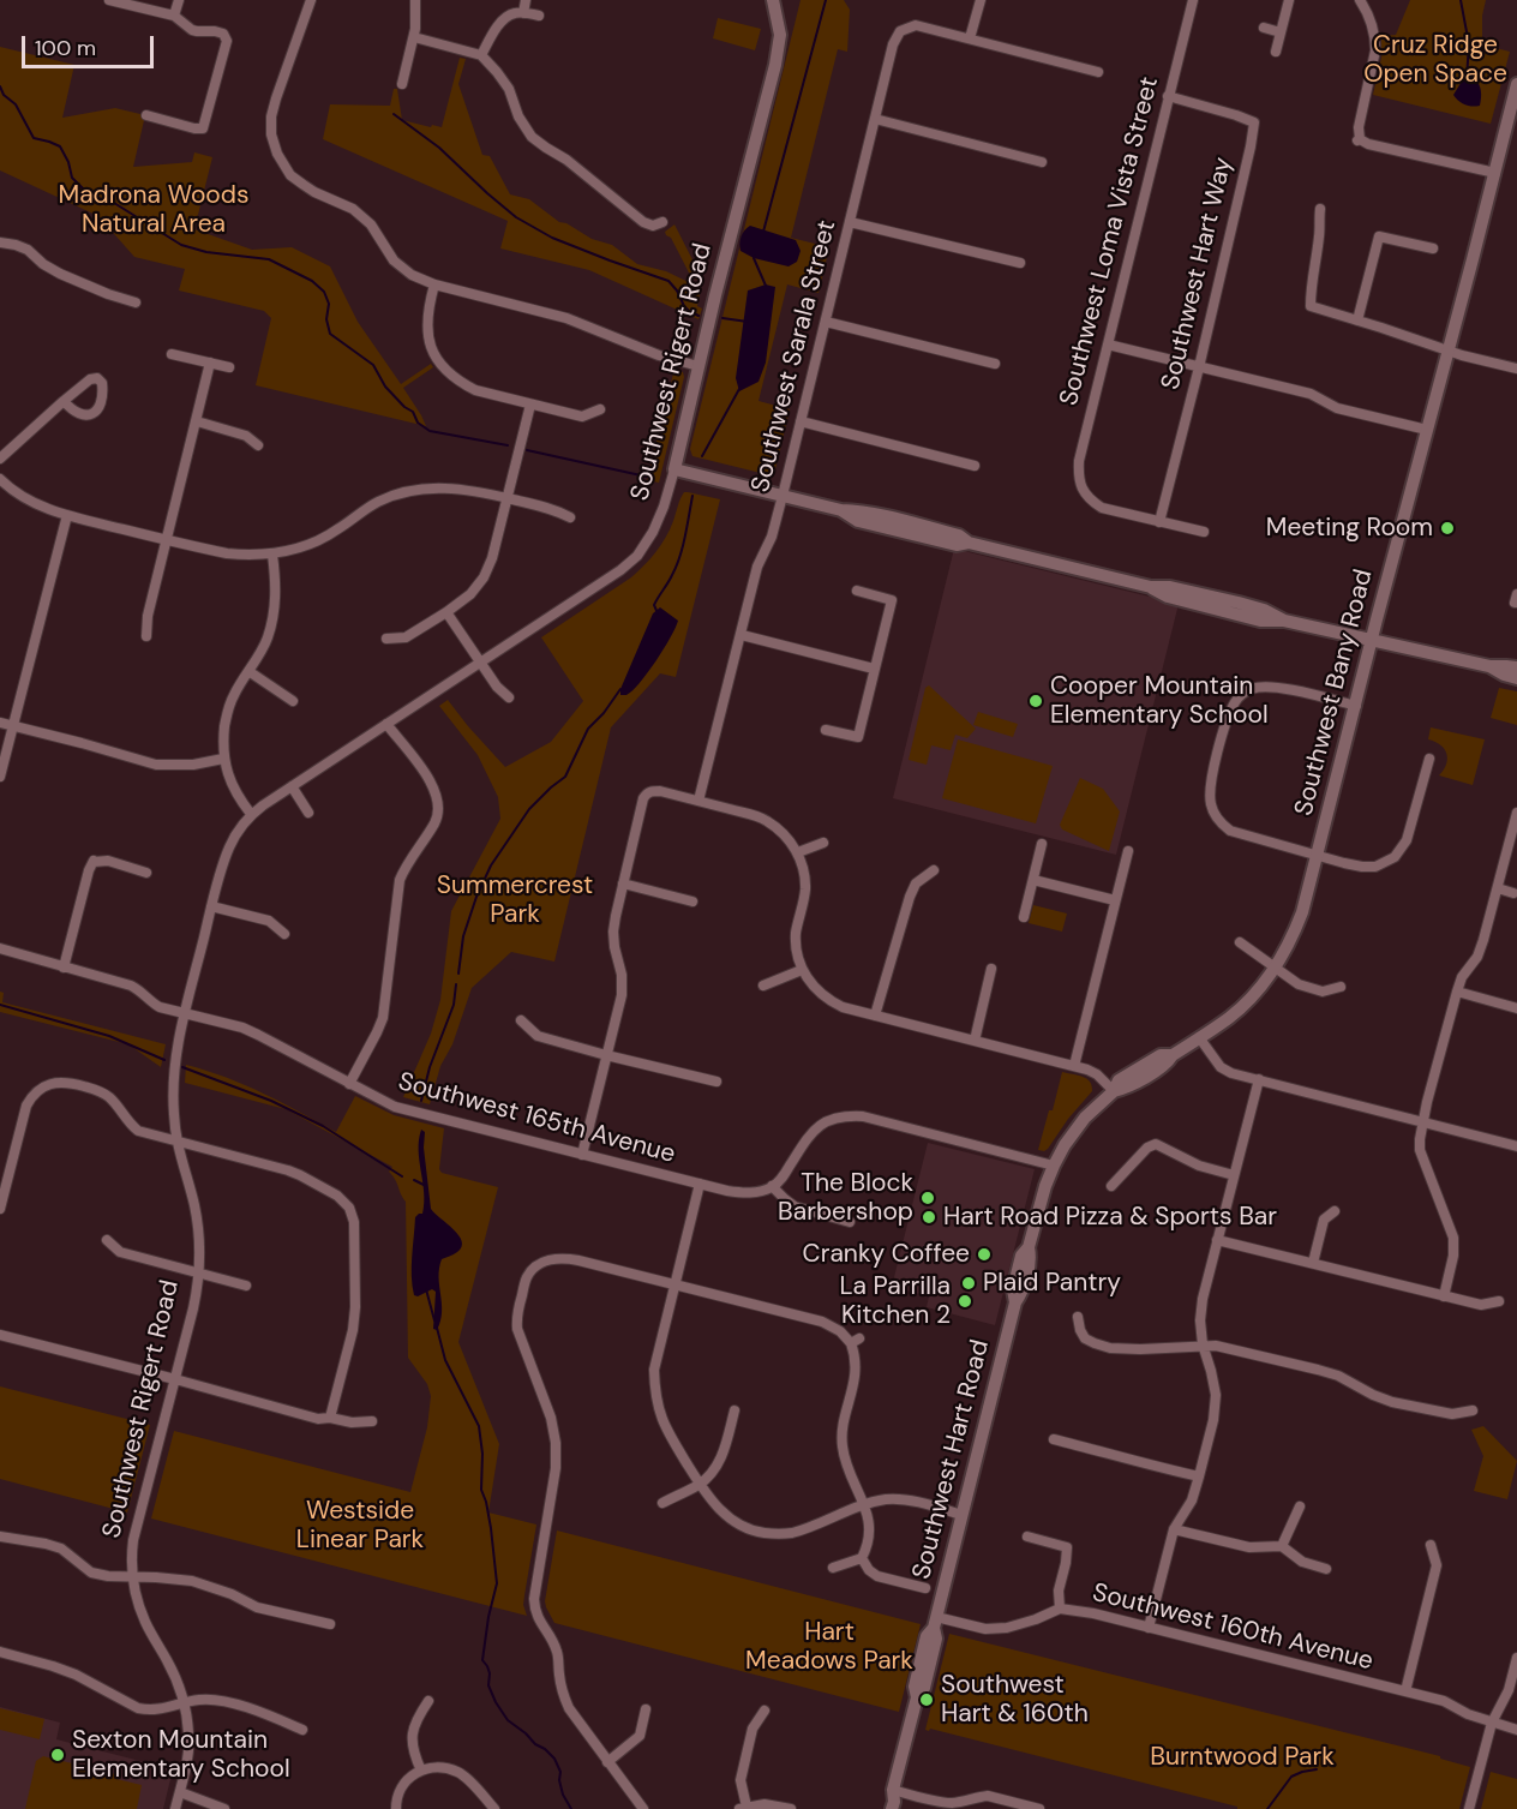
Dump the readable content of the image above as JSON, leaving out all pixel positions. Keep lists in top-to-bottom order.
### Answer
{
  "streets": {
    "main road": ["Southwest Rigert Road", "Southwest Bany Road", "Southwest Hart Road"],
    "street": [
      "Southwest Loma Vista Street",
      "Southwest Hart Way",
      "Southwest Sarala Street",
      "Southwest 165th Avenue",
      "Southwest 160th Avenue"
    ]
  },
  "crossings": [
    ["Southwest Loma Vista Street", "Southwest Hart Way"],
    ["Southwest Rigert Road", "Southwest 165th Avenue"],
    ["Southwest Bany Road", "Southwest Hart Road"],
    ["Southwest Hart Road", "Southwest 160th Avenue"]
  ],
  "parks": [
    "Cruz Ridge Open Space",
    "Madrona Woods Natural Area",
    "Summercrest Park",
    "Westside Linear Park",
    "Hart Meadows Park",
    "Burntwood Park"
  ],
  "places": [
    "Meeting Room",
    "Cooper Mountain Elementary School",
    "The Block Barbershop",
    "Hart Road Pizza & Sports Bar",
    "Cranky Coffee",
    "Plaid Pantry",
    "La Parrilla Kitchen 2",
    "Southwest Hart & 160th",
    "Sexton Mountain Elementary School"
  ],
  "scale_bar": "100 m"
}
